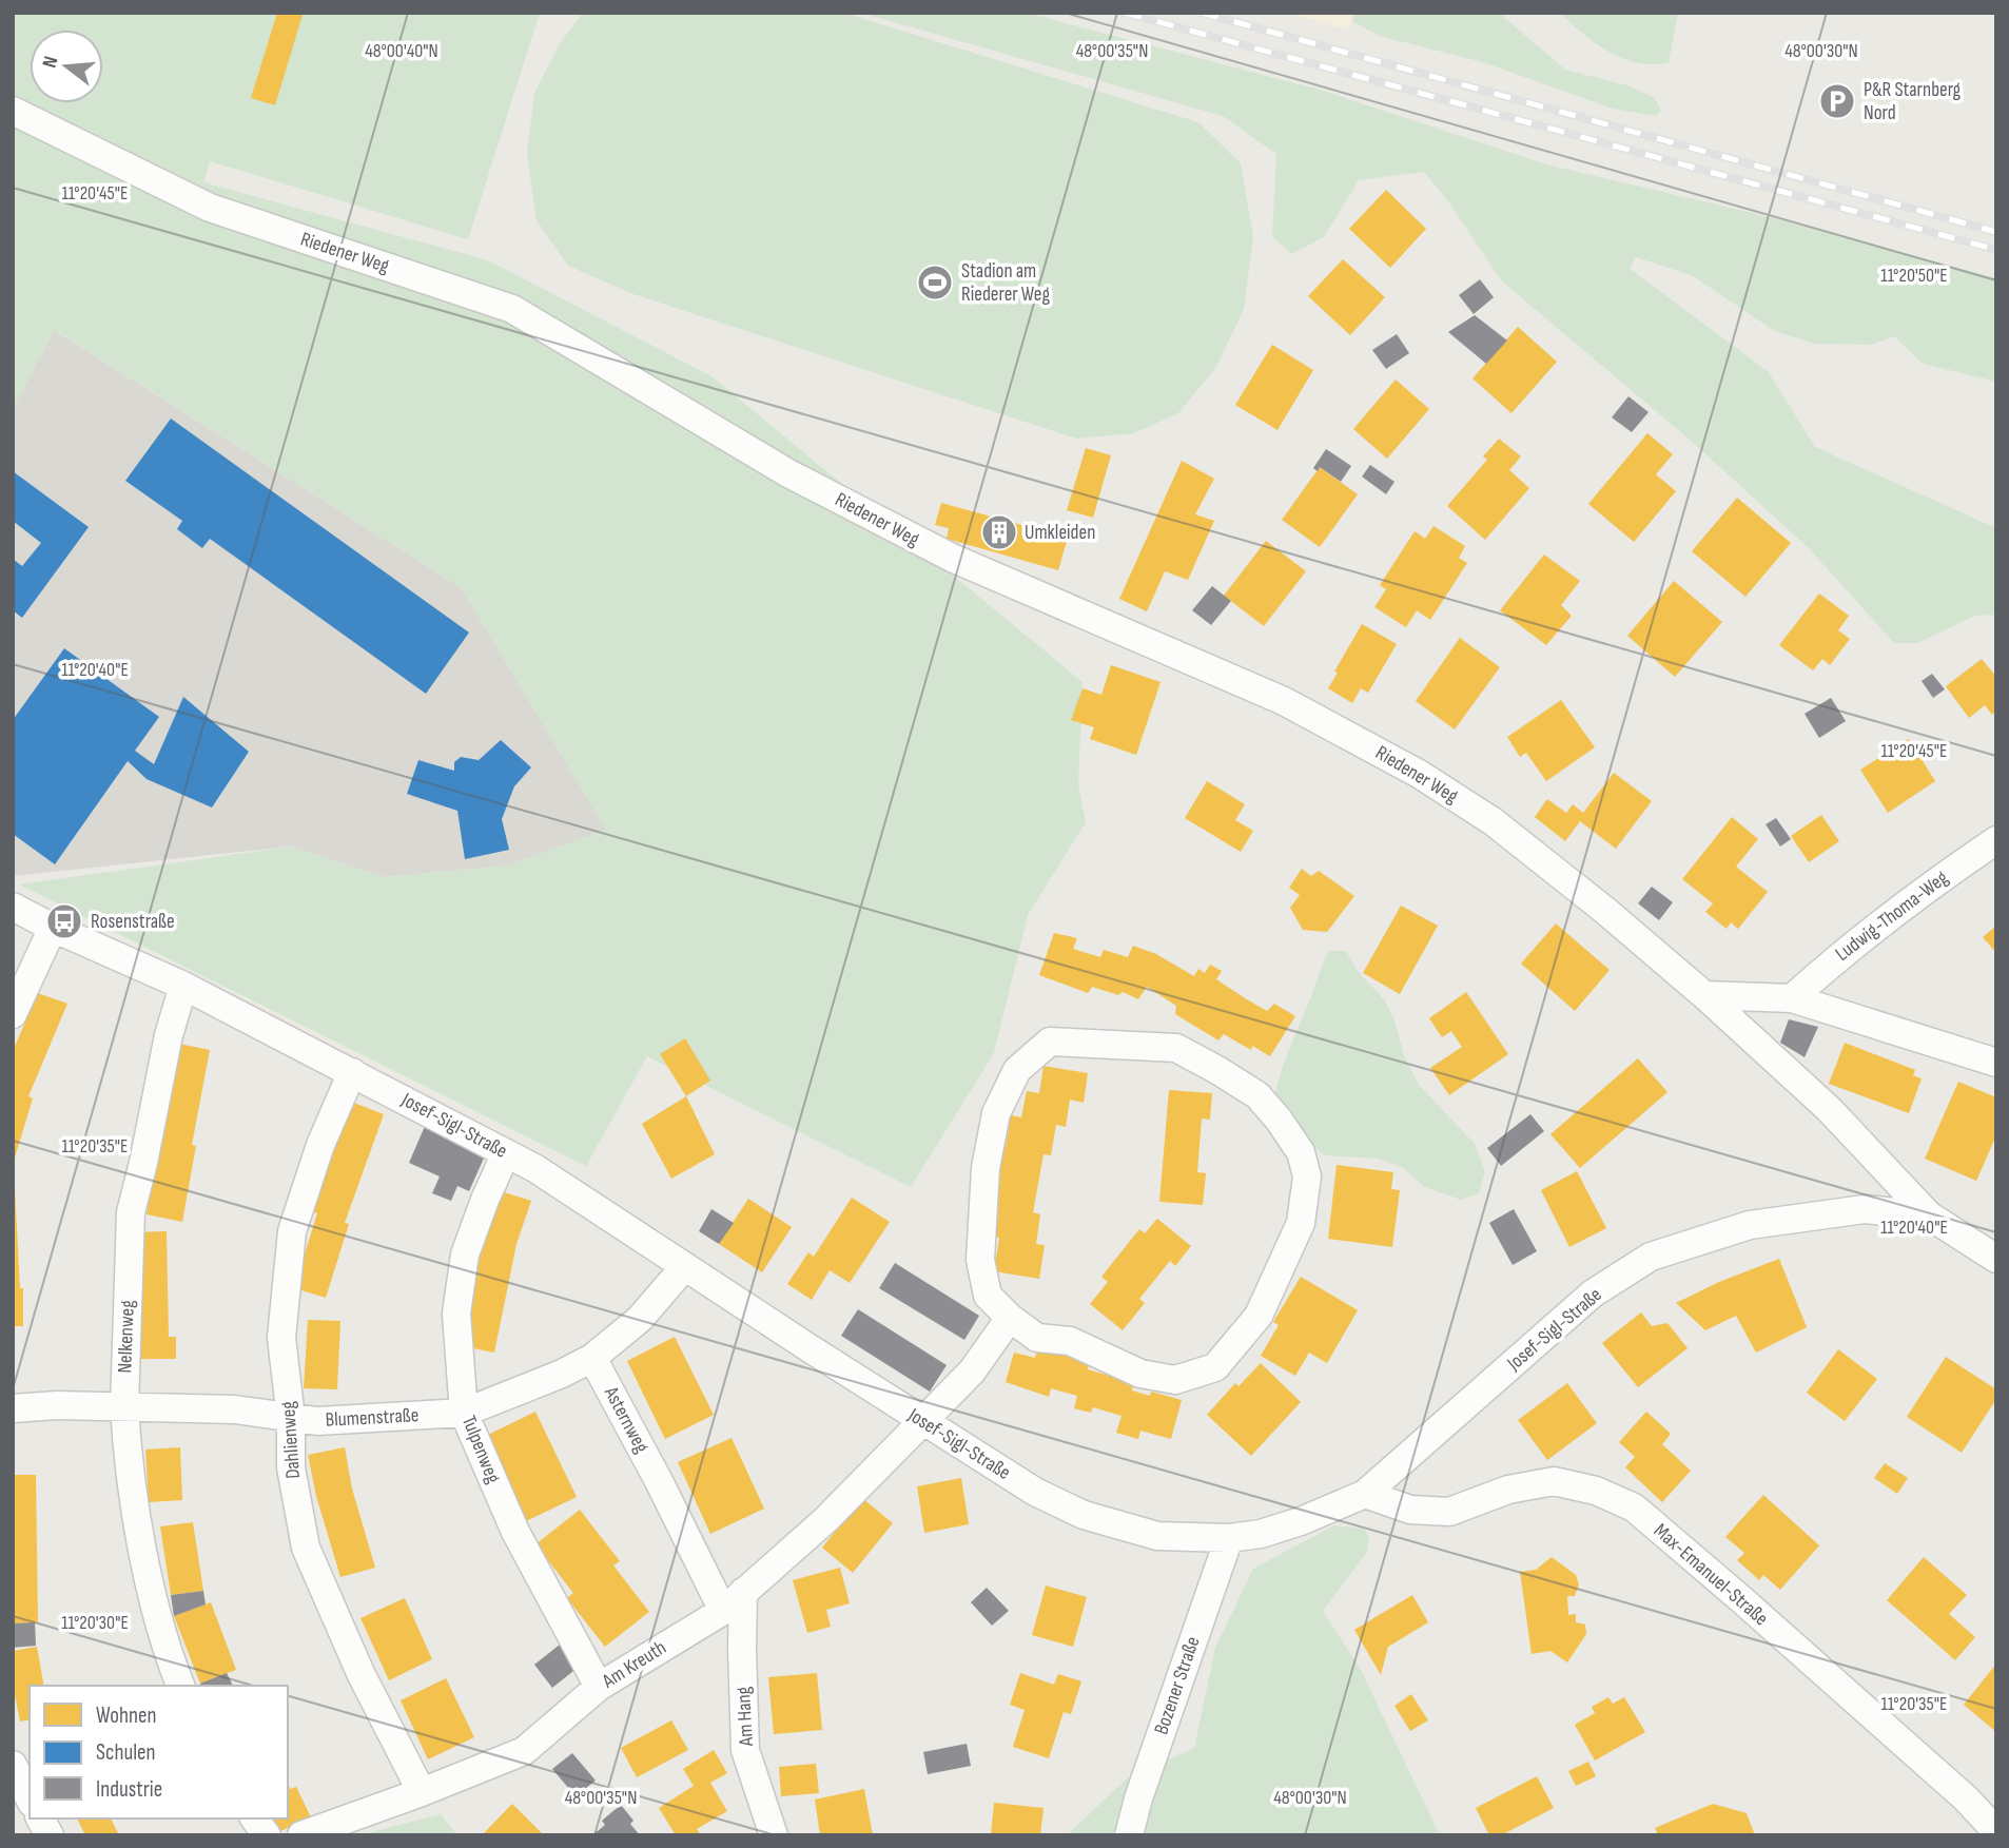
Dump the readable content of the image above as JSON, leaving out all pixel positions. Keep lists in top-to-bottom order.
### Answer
{
  "streets": {
    "street": [
      "Riedener Weg",
      "Ludwig-Thoma-Weg",
      "Josef-Sigl-Straße",
      "Nelkenweg",
      "Blumenstraße",
      "Asternweg",
      "Dahlienweg",
      "Tulpenweg",
      "Max-Emanuel-Straße",
      "Am Kreuth",
      "Bozener Straße",
      "Am Hang"
    ]
  },
  "crossings": [
    ["Riedener Weg", "Josef-Sigl-Straße"],
    ["Josef-Sigl-Straße", "Nelkenweg"],
    ["Josef-Sigl-Straße", "Blumenstraße"],
    ["Josef-Sigl-Straße", "Dahlienweg"],
    ["Josef-Sigl-Straße", "Tulpenweg"],
    ["Josef-Sigl-Straße", "Max-Emanuel-Straße"],
    ["Josef-Sigl-Straße", "Am Kreuth"],
    ["Josef-Sigl-Straße", "Bozener Straße"],
    ["Nelkenweg", "Blumenstraße"],
    ["Blumenstraße", "Asternweg"],
    ["Blumenstraße", "Dahlienweg"],
    ["Blumenstraße", "Tulpenweg"],
    ["Asternweg", "Am Kreuth"],
    ["Dahlienweg", "Am Kreuth"],
    ["Tulpenweg", "Am Kreuth"],
    ["Am Kreuth", "Am Hang"]
  ],
  "places": {
    "parking": ["P&R Starnberg Nord"],
    "sports": ["Stadion am Riederer Weg"],
    "building": ["Umkleiden"],
    "bus stop": ["Rosenstraße"]
  },
  "legend": ["Wohnen", "Schulen", "Industrie"],
  "north": "left",
  "coordinates": [
    "48°00'40\"N",
    "48°00'35\"N",
    "48°00'30\"N",
    "11°20'45\"E",
    "11°20'50\"E",
    "11°20'40\"E",
    "11°20'35\"E",
    "11°20'30\"E"
  ]
}
